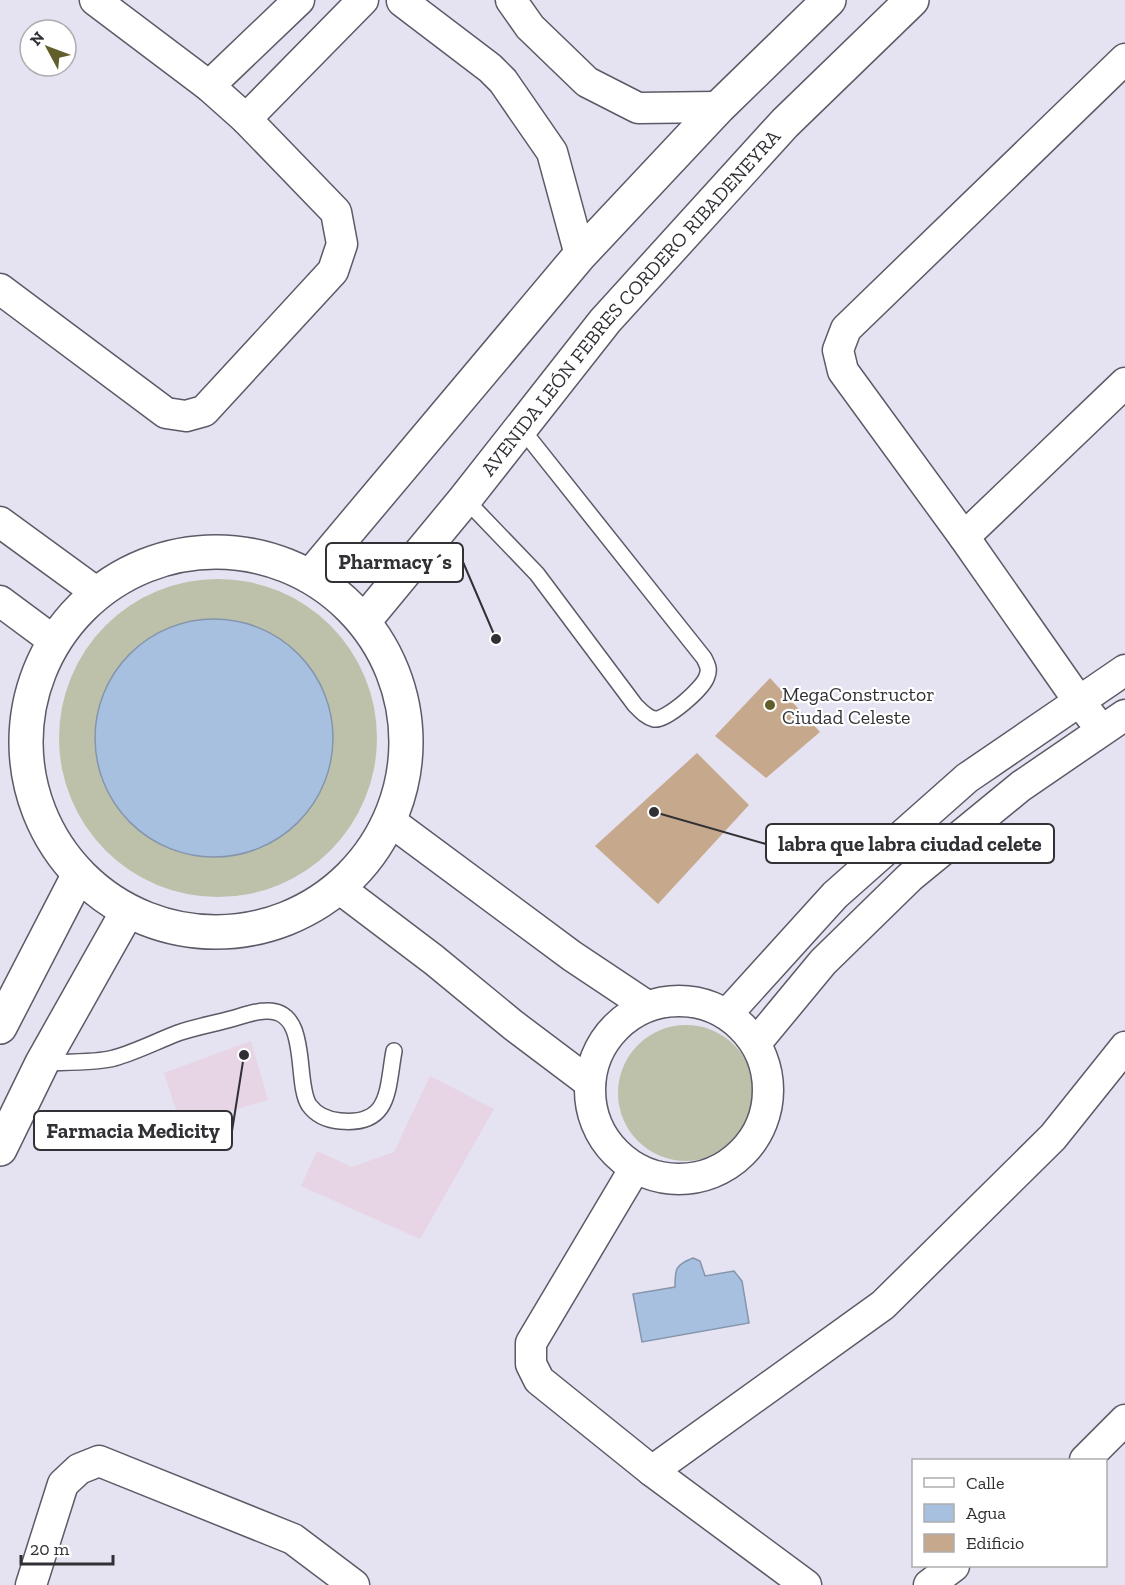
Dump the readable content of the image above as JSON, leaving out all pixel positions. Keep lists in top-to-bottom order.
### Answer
{
  "streets": {
    "street": ["AVENIDA LEÓN FEBRES CORDERO RIBADENEYRA"]
  },
  "places": [
    "Pharmacy´s",
    "MegaConstructor Ciudad Celeste",
    "labra que labra ciudad celete",
    "Farmacia Medicity"
  ],
  "legend": ["Calle", "Agua", "Edificio"],
  "scale_bar": "20 m",
  "north": "top left"
}
